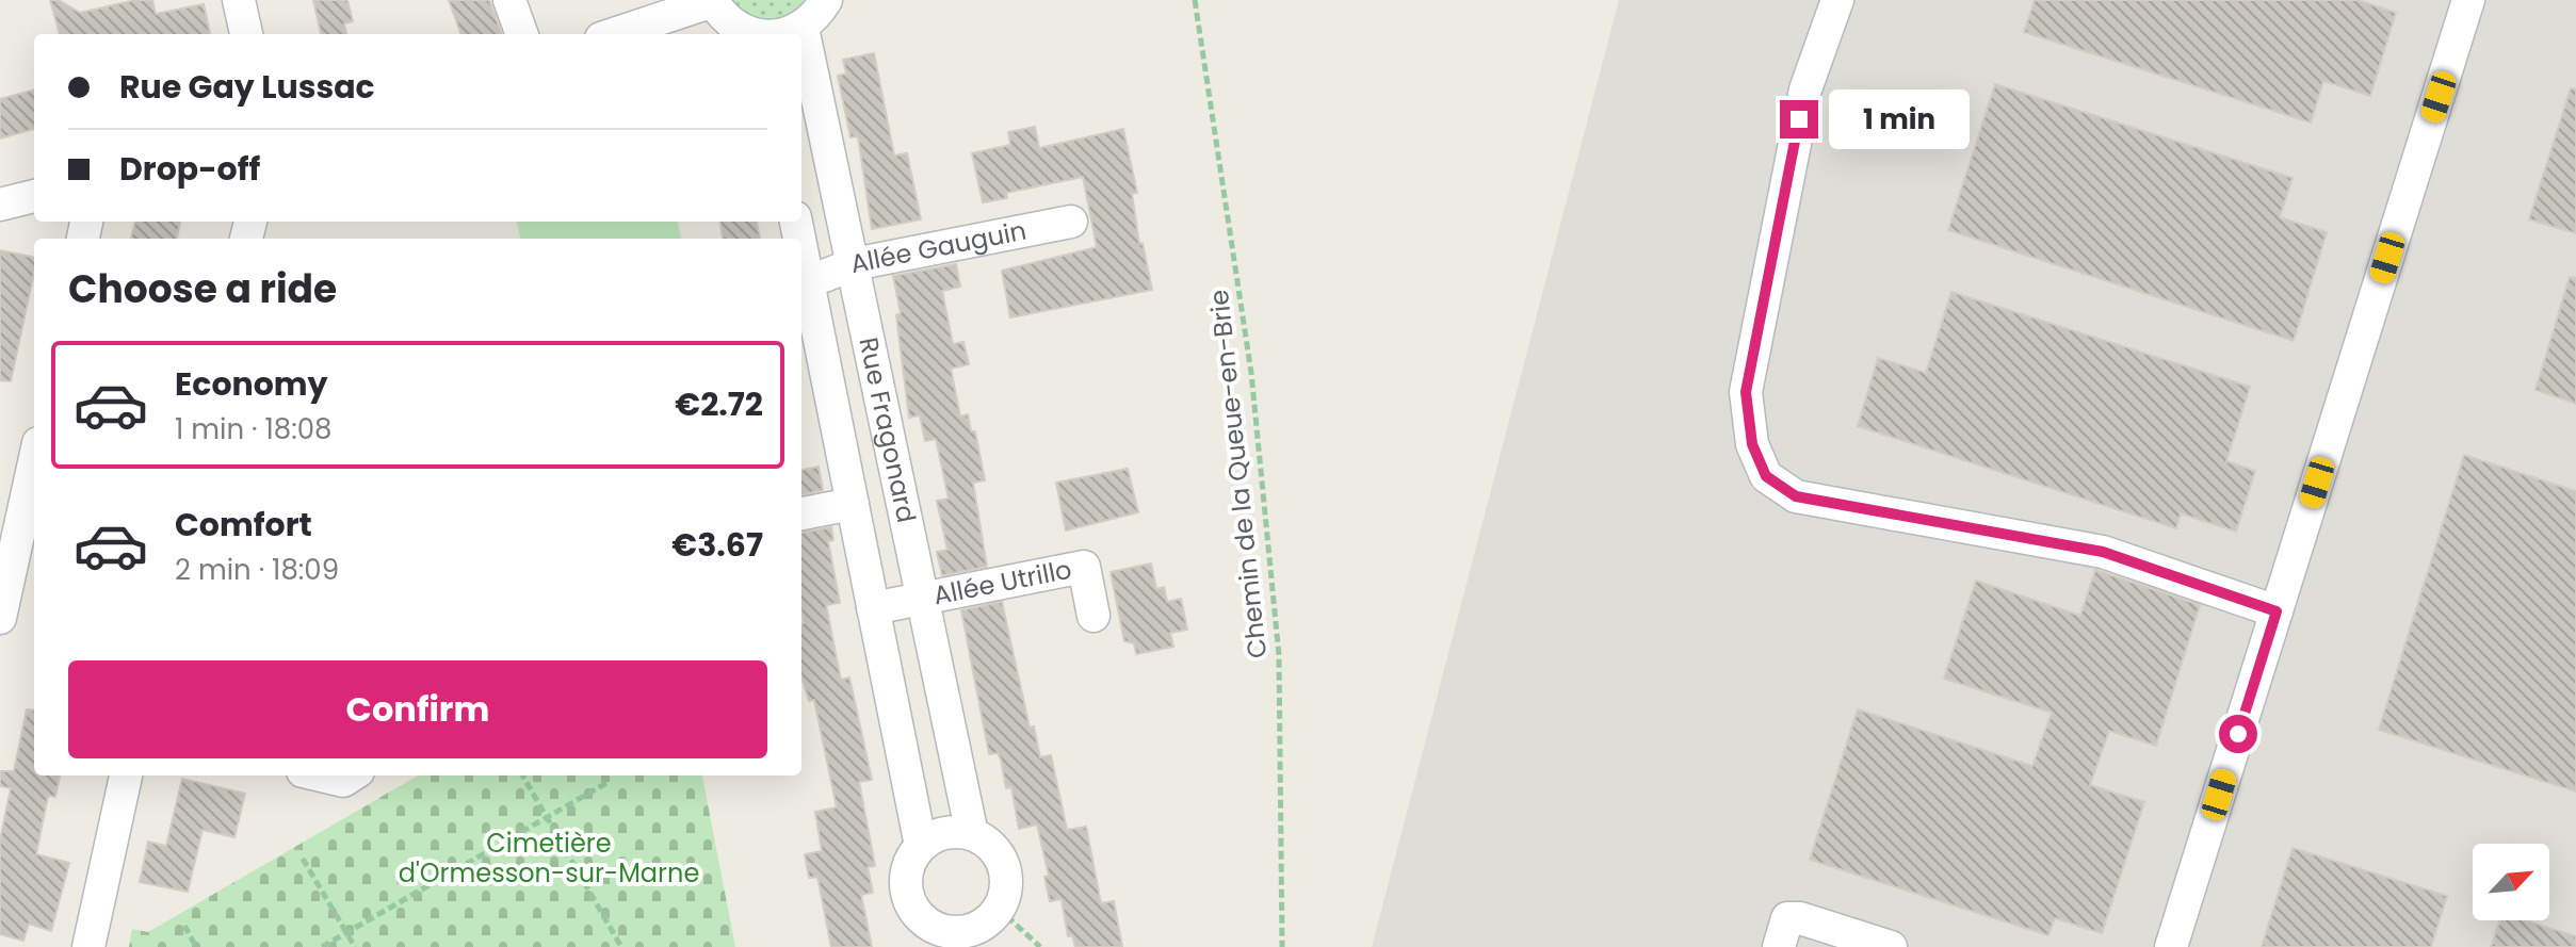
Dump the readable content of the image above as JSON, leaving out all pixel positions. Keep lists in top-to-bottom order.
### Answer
{
  "streets": {
    "street": ["Allée Gauguin", "Rue Fragonard", "Allée Utrillo"],
    "path": ["Chemin de la Queue-en-Brie"]
  },
  "crossings": [
    ["Allée Gauguin", "Rue Fragonard"],
    ["Rue Fragonard", "Allée Utrillo"]
  ],
  "parks": ["Cimetière d'Ormesson-sur-Marne"],
  "north": "top right",
  "page": {
    "banner": ["Rue Gay Lussac", "Drop-off"],
    "bubble": "1 min",
    "heading": "Choose a ride",
    "list": [
      {
        "name": "Economy",
        "note": "1 min · 18:08",
        "value": "€2.72"
      },
      {
        "name": "Comfort",
        "note": "2 min · 18:09",
        "value": "€3.67"
      }
    ],
    "buttons": "Confirm"
  }
}
